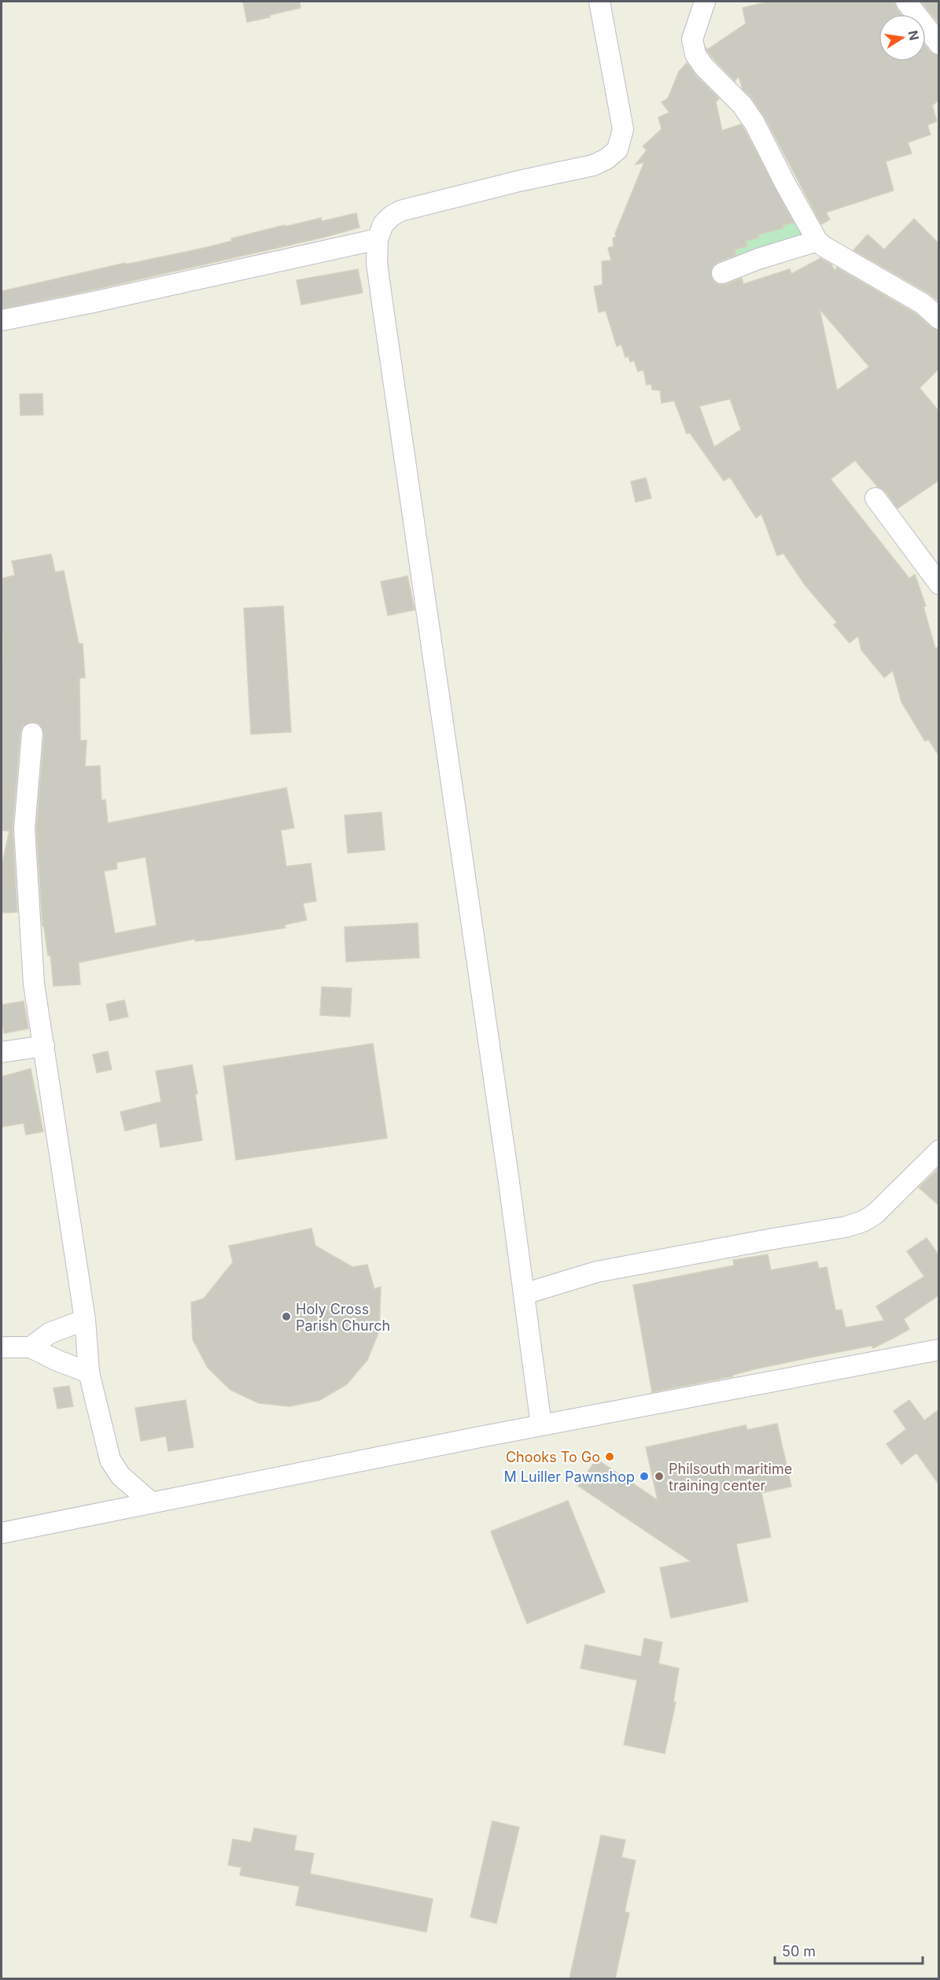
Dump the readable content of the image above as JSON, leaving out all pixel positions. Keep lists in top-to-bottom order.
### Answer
{
  "places": [
    "Holy Cross Parish Church",
    "Chooks To Go",
    "M Luiller Pawnshop",
    "Philsouth maritime training center"
  ],
  "scale_bar": "50 m",
  "north": "right"
}
